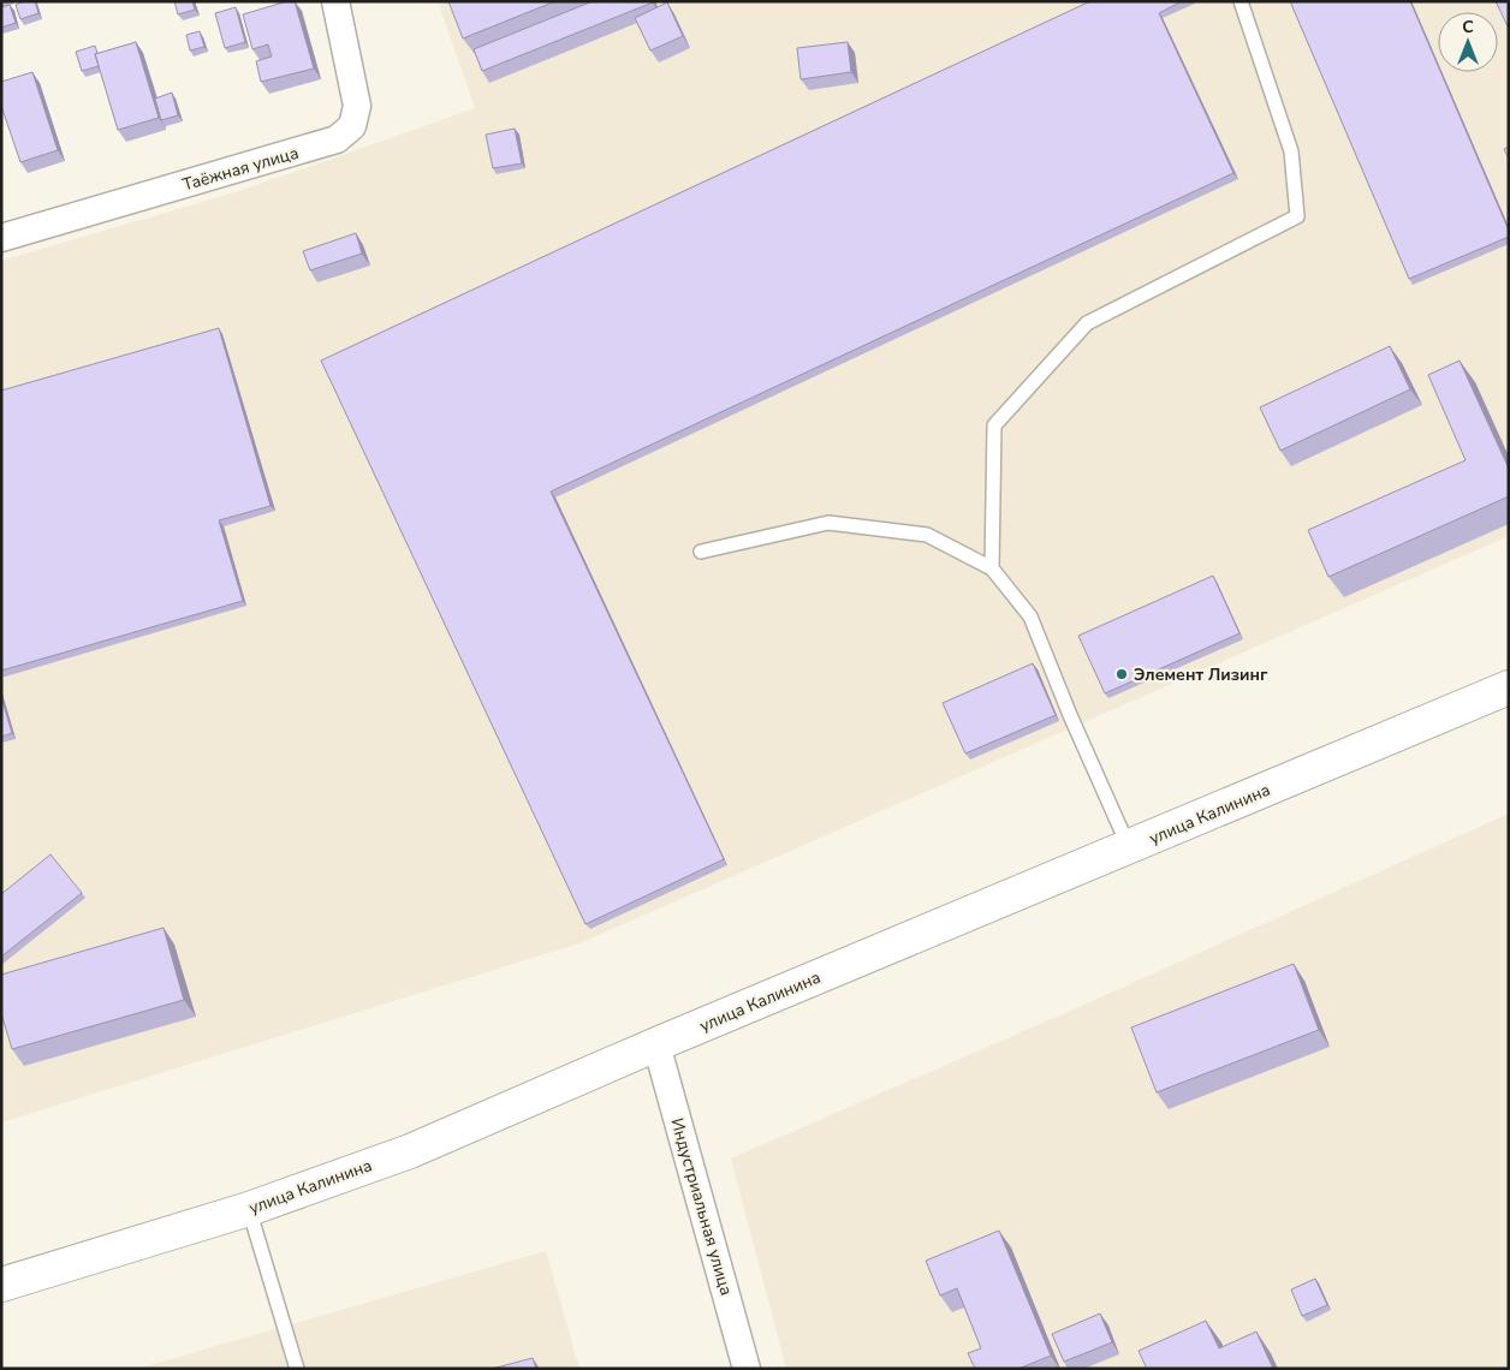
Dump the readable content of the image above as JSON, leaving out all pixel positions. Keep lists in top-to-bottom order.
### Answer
{
  "streets": {
    "main road": ["улица Калинина"],
    "street": ["Таёжная улица", "Индустриальная улица"]
  },
  "crossings": [
    ["улица Калинина", "Индустриальная улица"]
  ],
  "places": ["Элемент Лизинг"],
  "north": "top"
}
